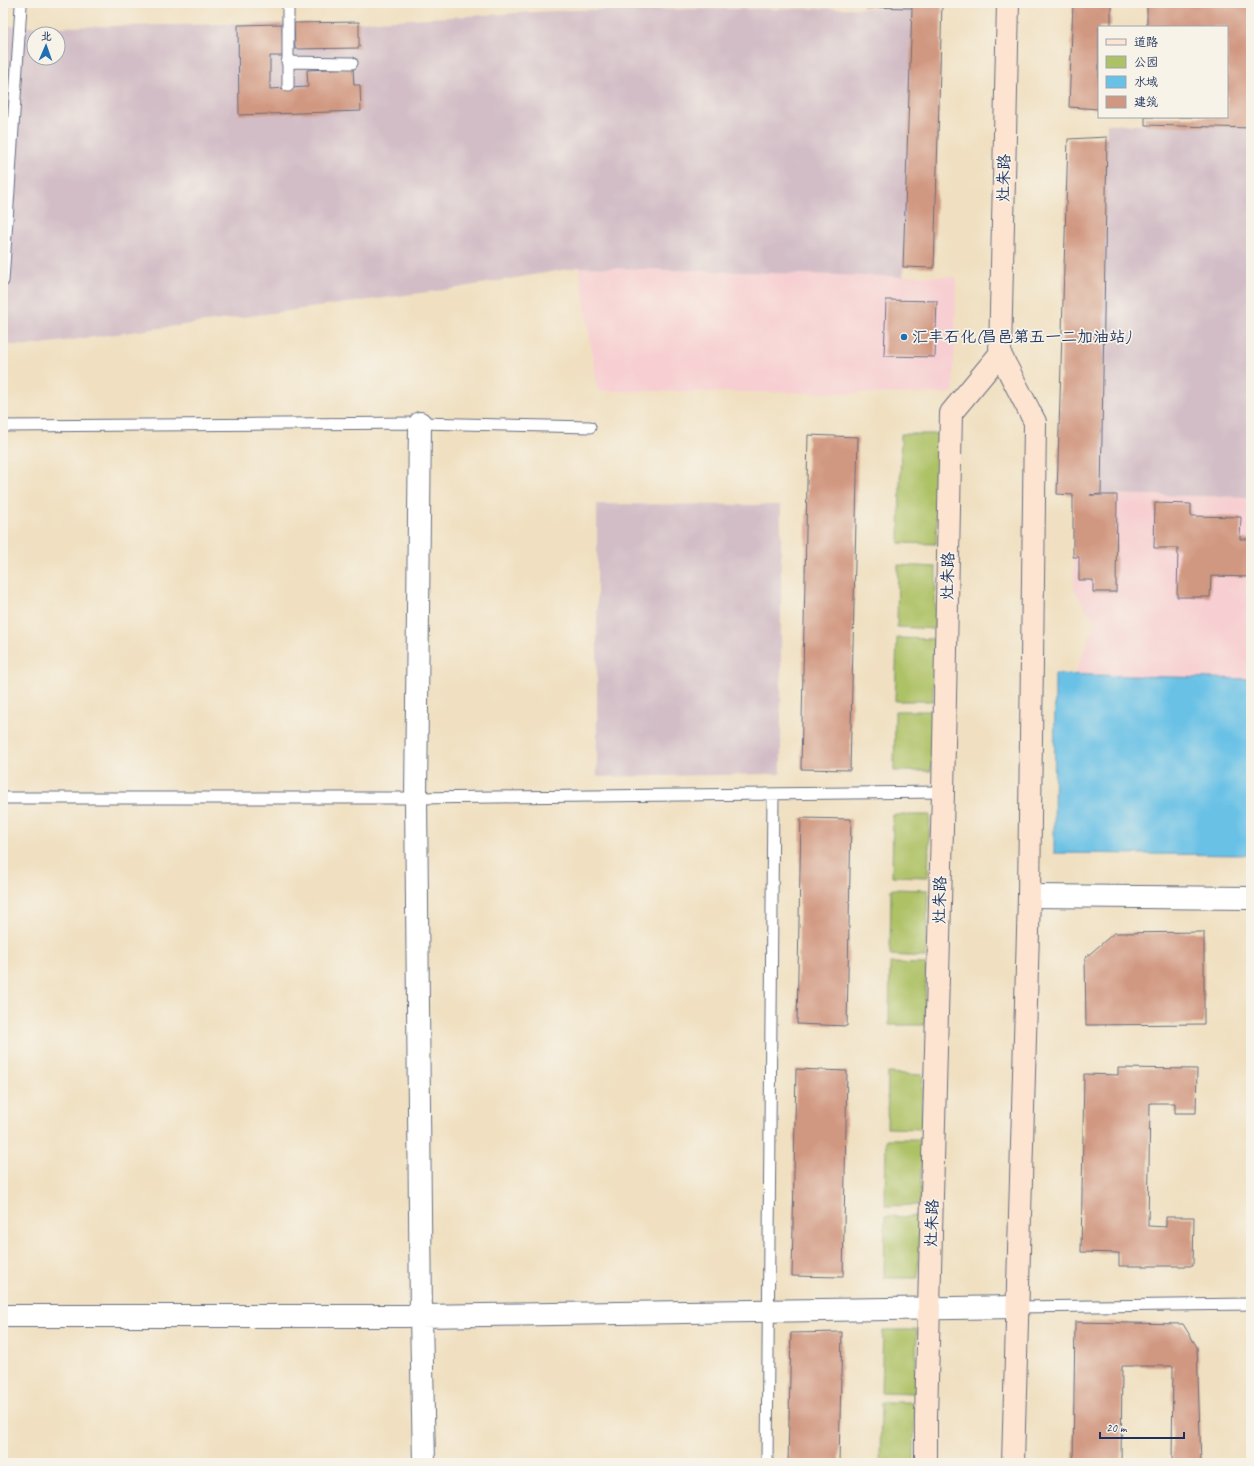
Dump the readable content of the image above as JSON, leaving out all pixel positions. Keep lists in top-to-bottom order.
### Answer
{
  "streets": {
    "main road": ["灶朱路"]
  },
  "places": ["汇丰石化(昌邑第五一二加油站)"],
  "legend": [
    "道路",
    "公园",
    "水域",
    "建筑"
  ],
  "scale_bar": "20 m",
  "north": "top"
}
